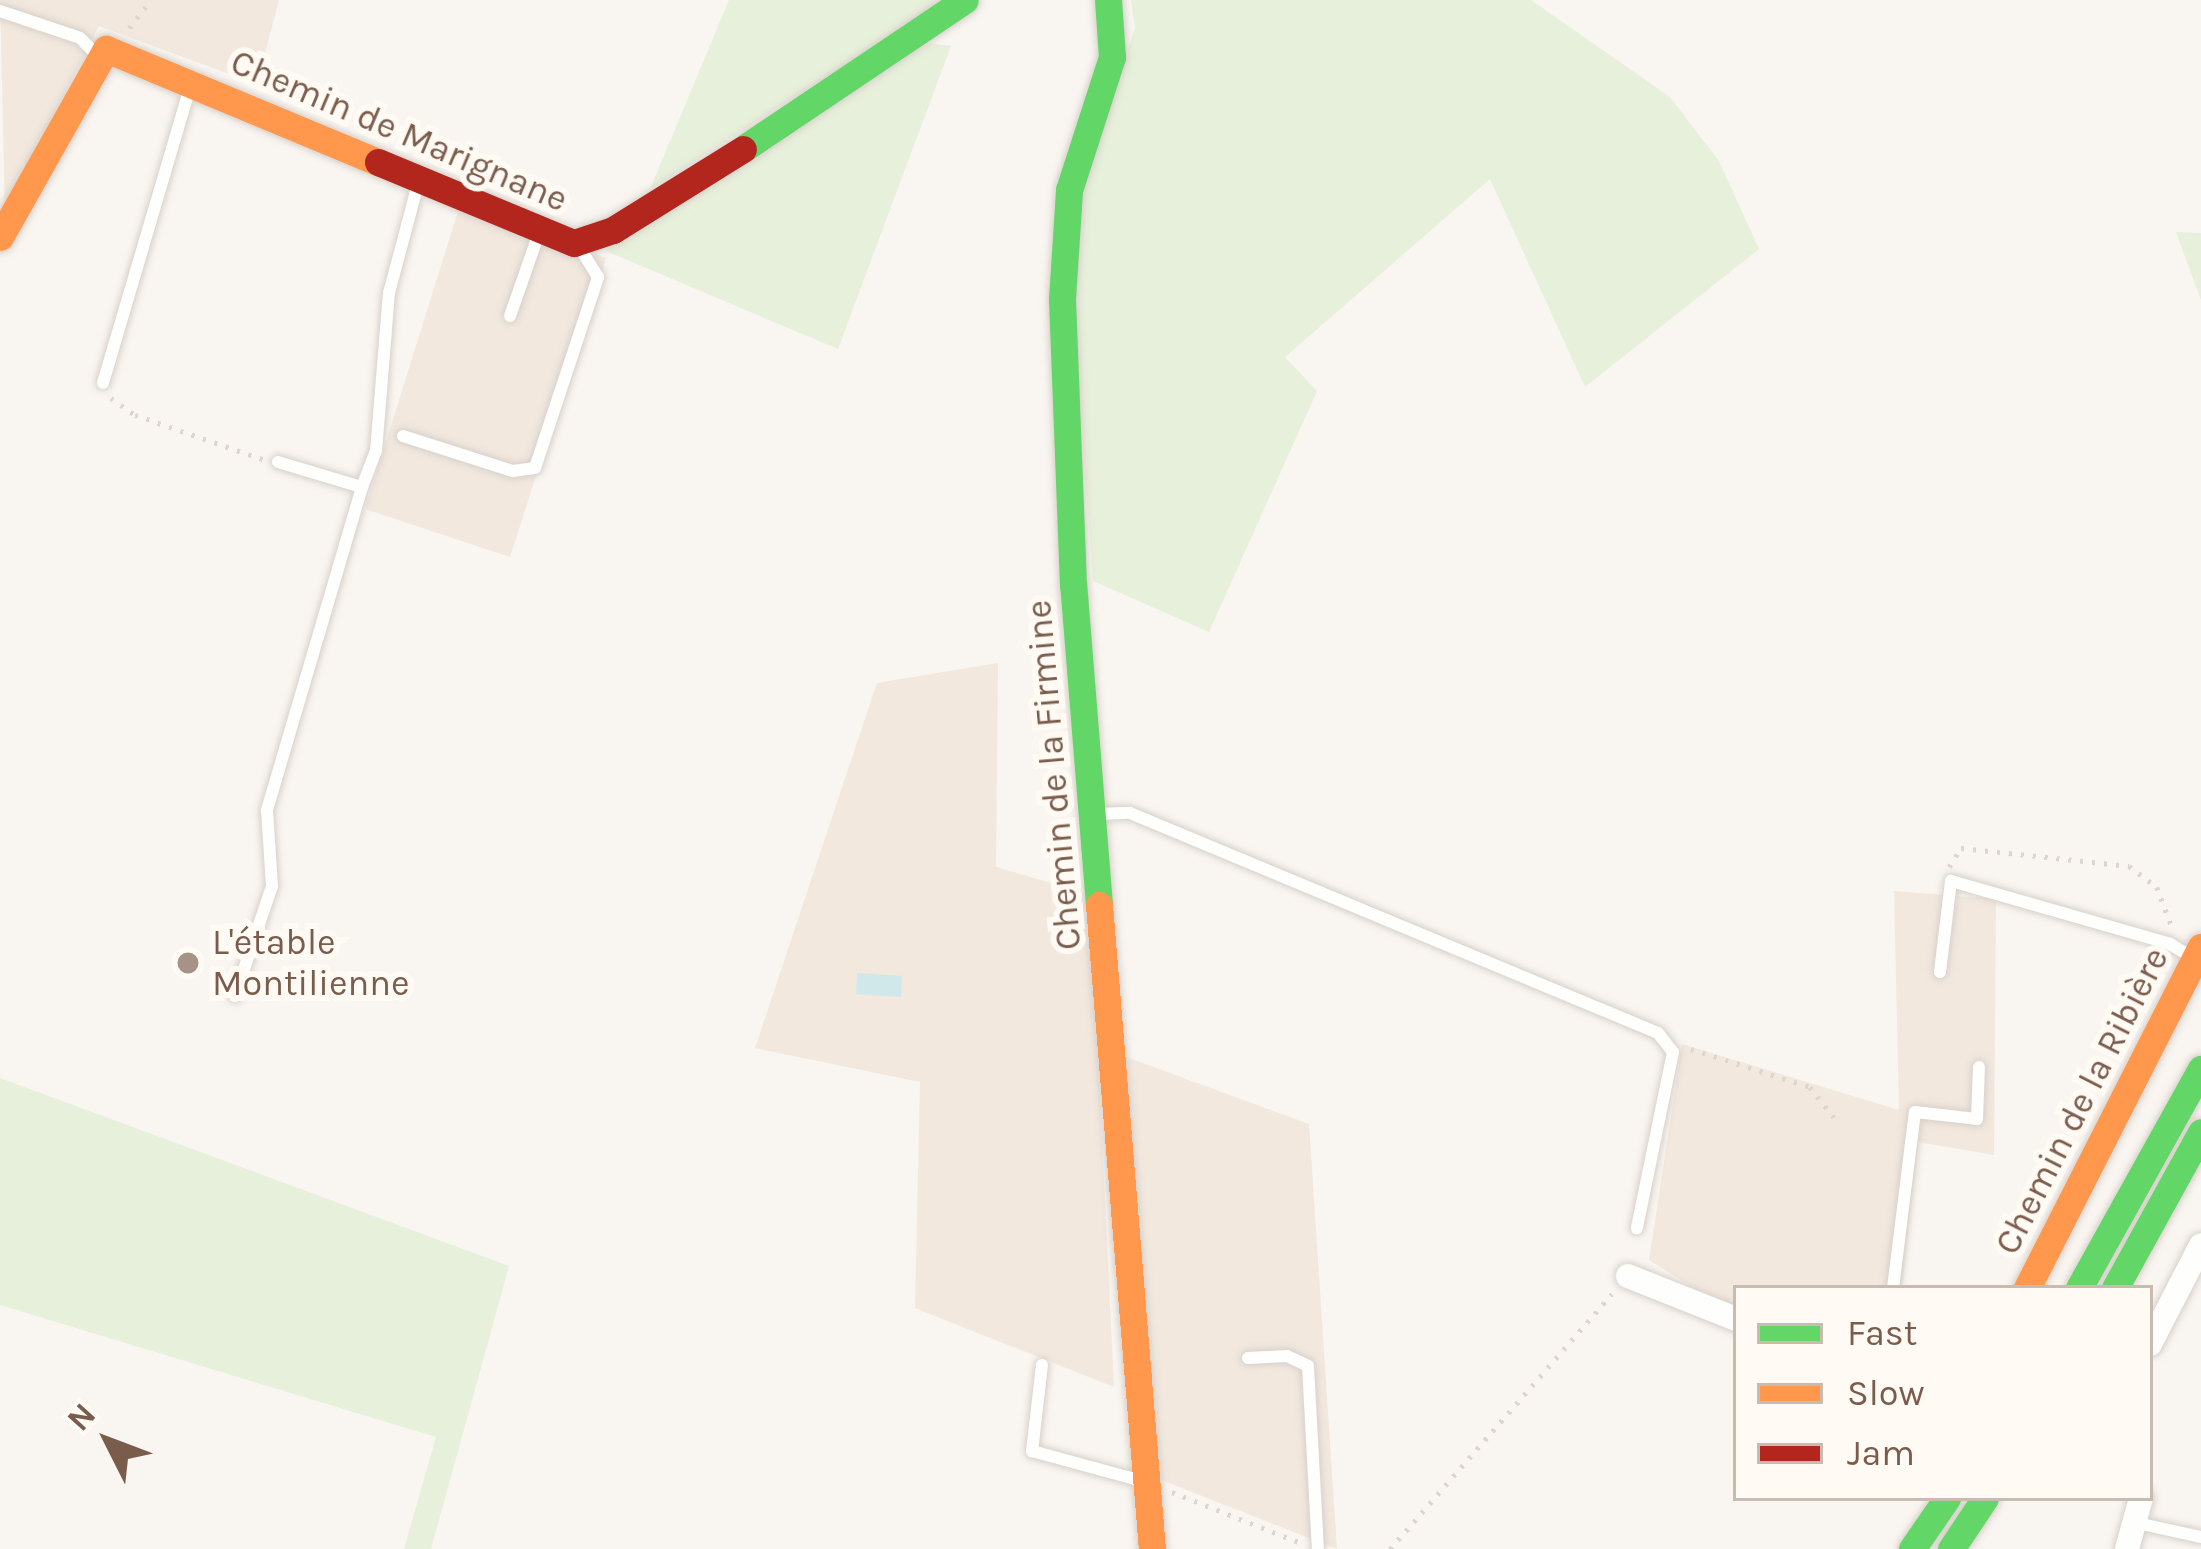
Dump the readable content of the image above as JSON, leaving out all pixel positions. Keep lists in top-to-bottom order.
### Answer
{
  "streets": {
    "main road": ["Chemin de Marignane", "Chemin de la Firmine", "Chemin de la Ribière"]
  },
  "places": ["L'étable Montilienne"],
  "legend": ["Fast", "Slow", "Jam"],
  "north": "top left"
}
